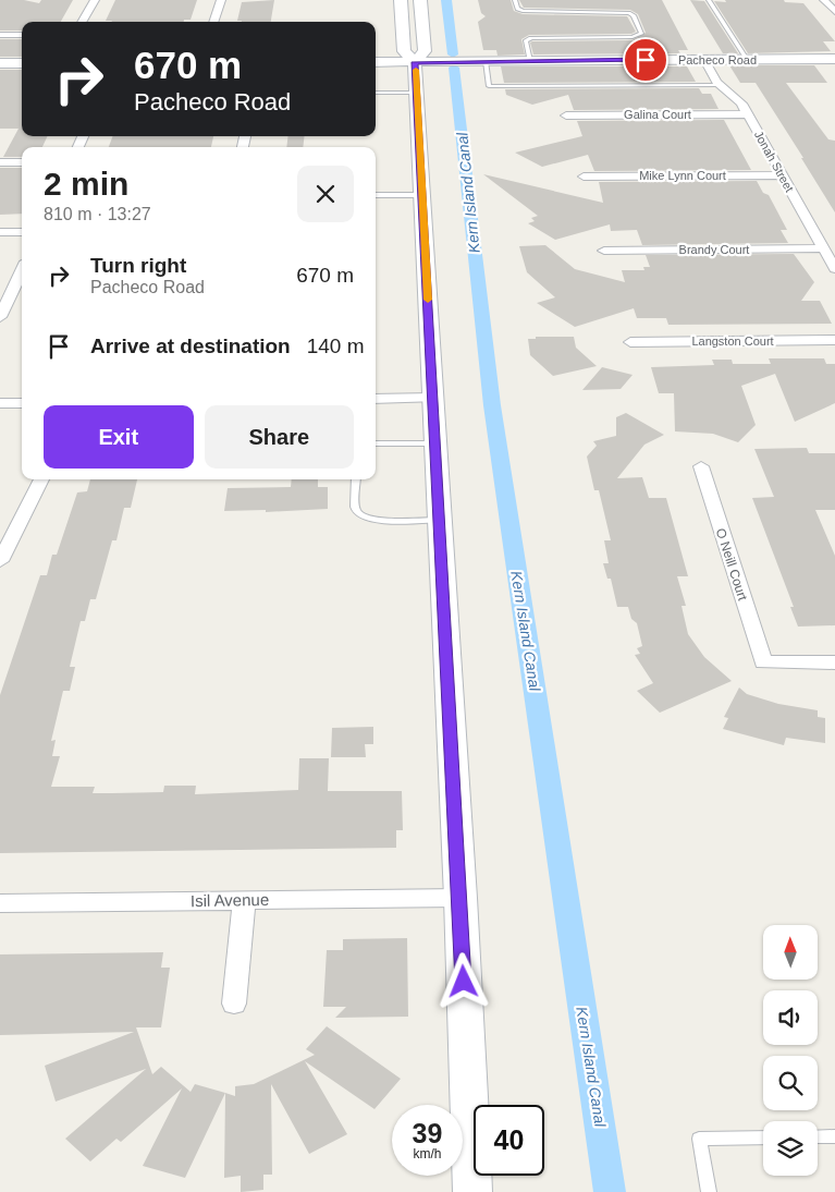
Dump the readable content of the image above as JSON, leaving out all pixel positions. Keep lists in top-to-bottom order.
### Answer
{
  "streets": {
    "street": [
      "Pacheco Road",
      "Galina Court",
      "Jonah Street",
      "Mike Lynn Court",
      "Brandy Court",
      "Langston Court",
      "O Neill Court",
      "Isil Avenue"
    ]
  },
  "crossings": [
    ["Pacheco Road", "Jonah Street"],
    ["Galina Court", "Jonah Street"],
    ["Jonah Street", "Mike Lynn Court"],
    ["Jonah Street", "Brandy Court"]
  ],
  "water": ["Kern Island Canal"],
  "north": "top",
  "page": {
    "turn": ["670 m", "Pacheco Road"],
    "heading": ["2 min", "810 m · 13:27"],
    "list": [
      {
        "name": "Turn right",
        "note": "Pacheco Road",
        "value": "670 m"
      },
      {
        "name": "Arrive at destination",
        "value": "140 m"
      }
    ],
    "buttons": ["Exit", "Share"],
    "speed": "39 km/h",
    "limit": "40"
  }
}
